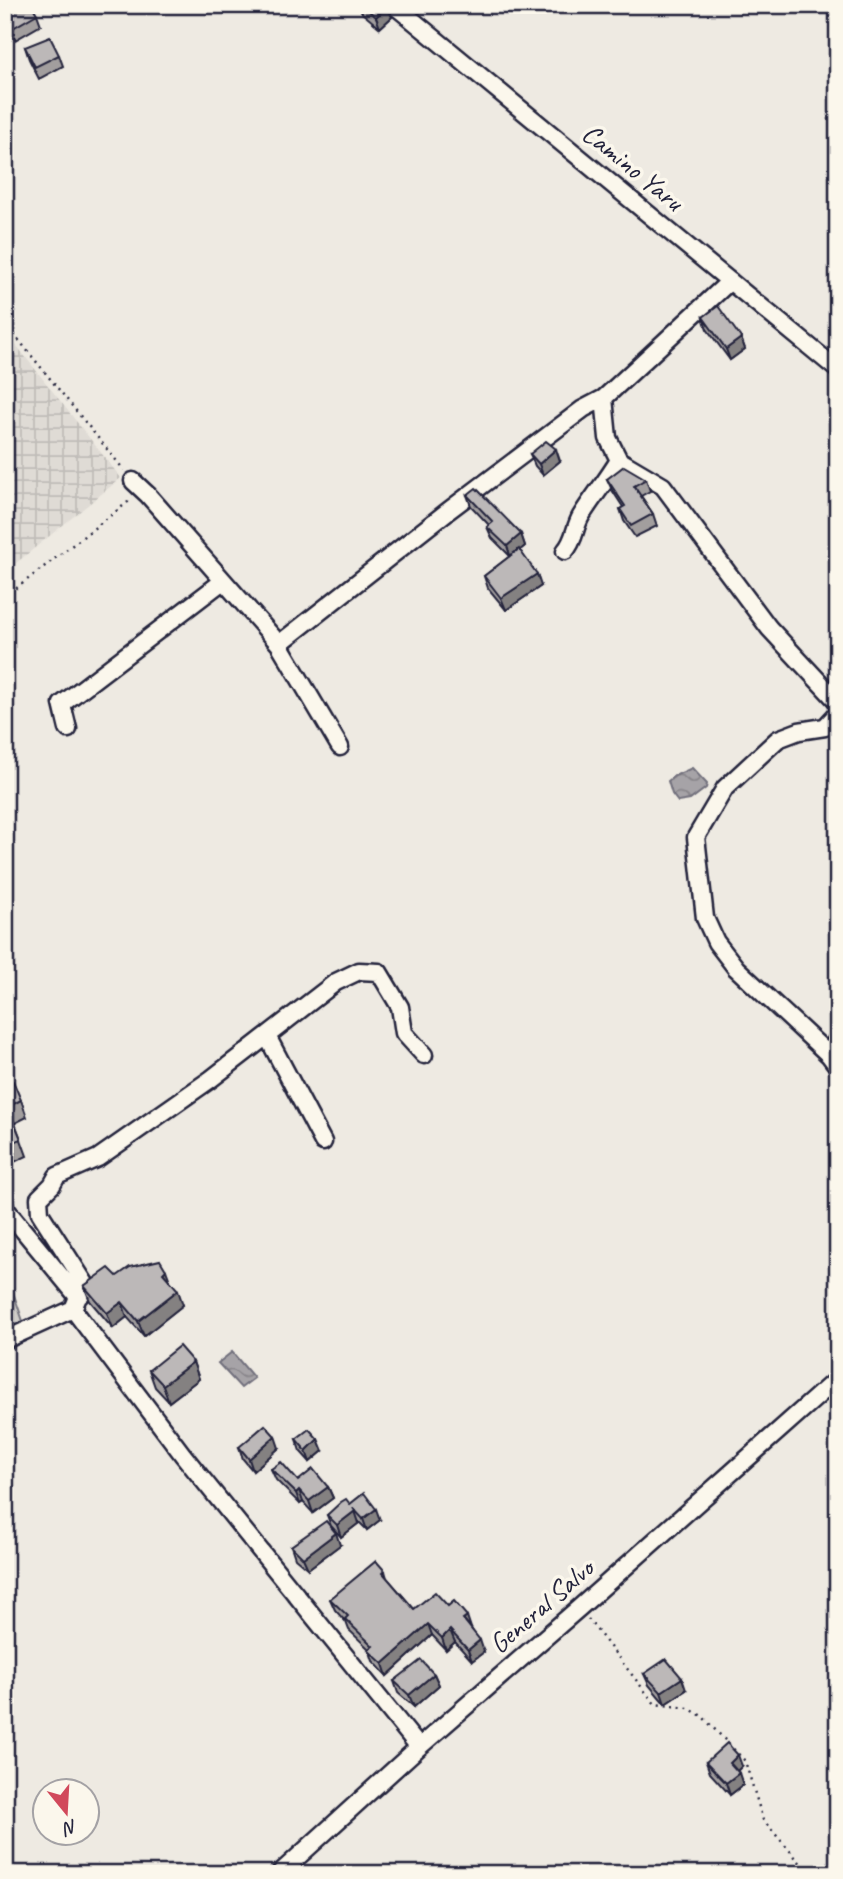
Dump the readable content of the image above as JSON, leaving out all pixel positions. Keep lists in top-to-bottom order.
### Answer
{
  "streets": {
    "street": ["Camino Yaru", "General Salvo"]
  },
  "north": "bottom"
}
